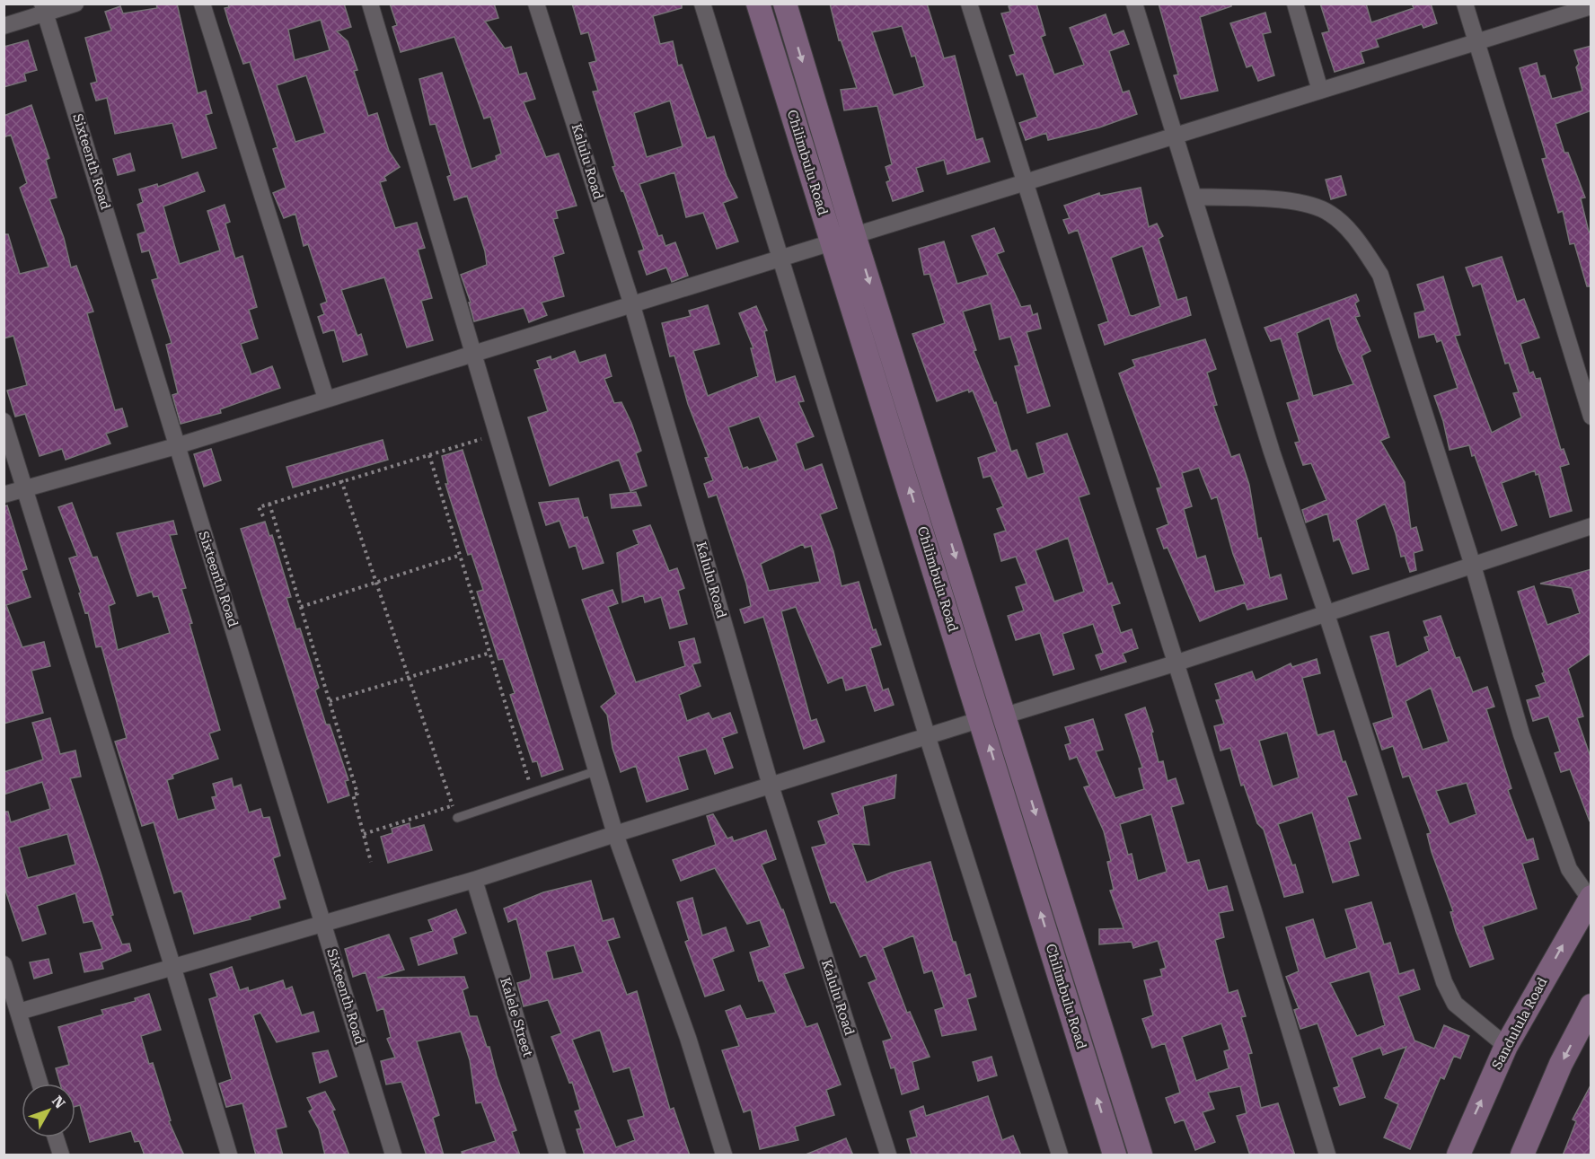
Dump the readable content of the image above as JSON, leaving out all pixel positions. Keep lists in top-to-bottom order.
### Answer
{
  "streets": {
    "main road": ["Chilimbulu Road", "Sandulula Road"],
    "street": ["Sixteenth Road", "Kalulu Road", "Kalele Street"]
  },
  "north": "top right"
}
